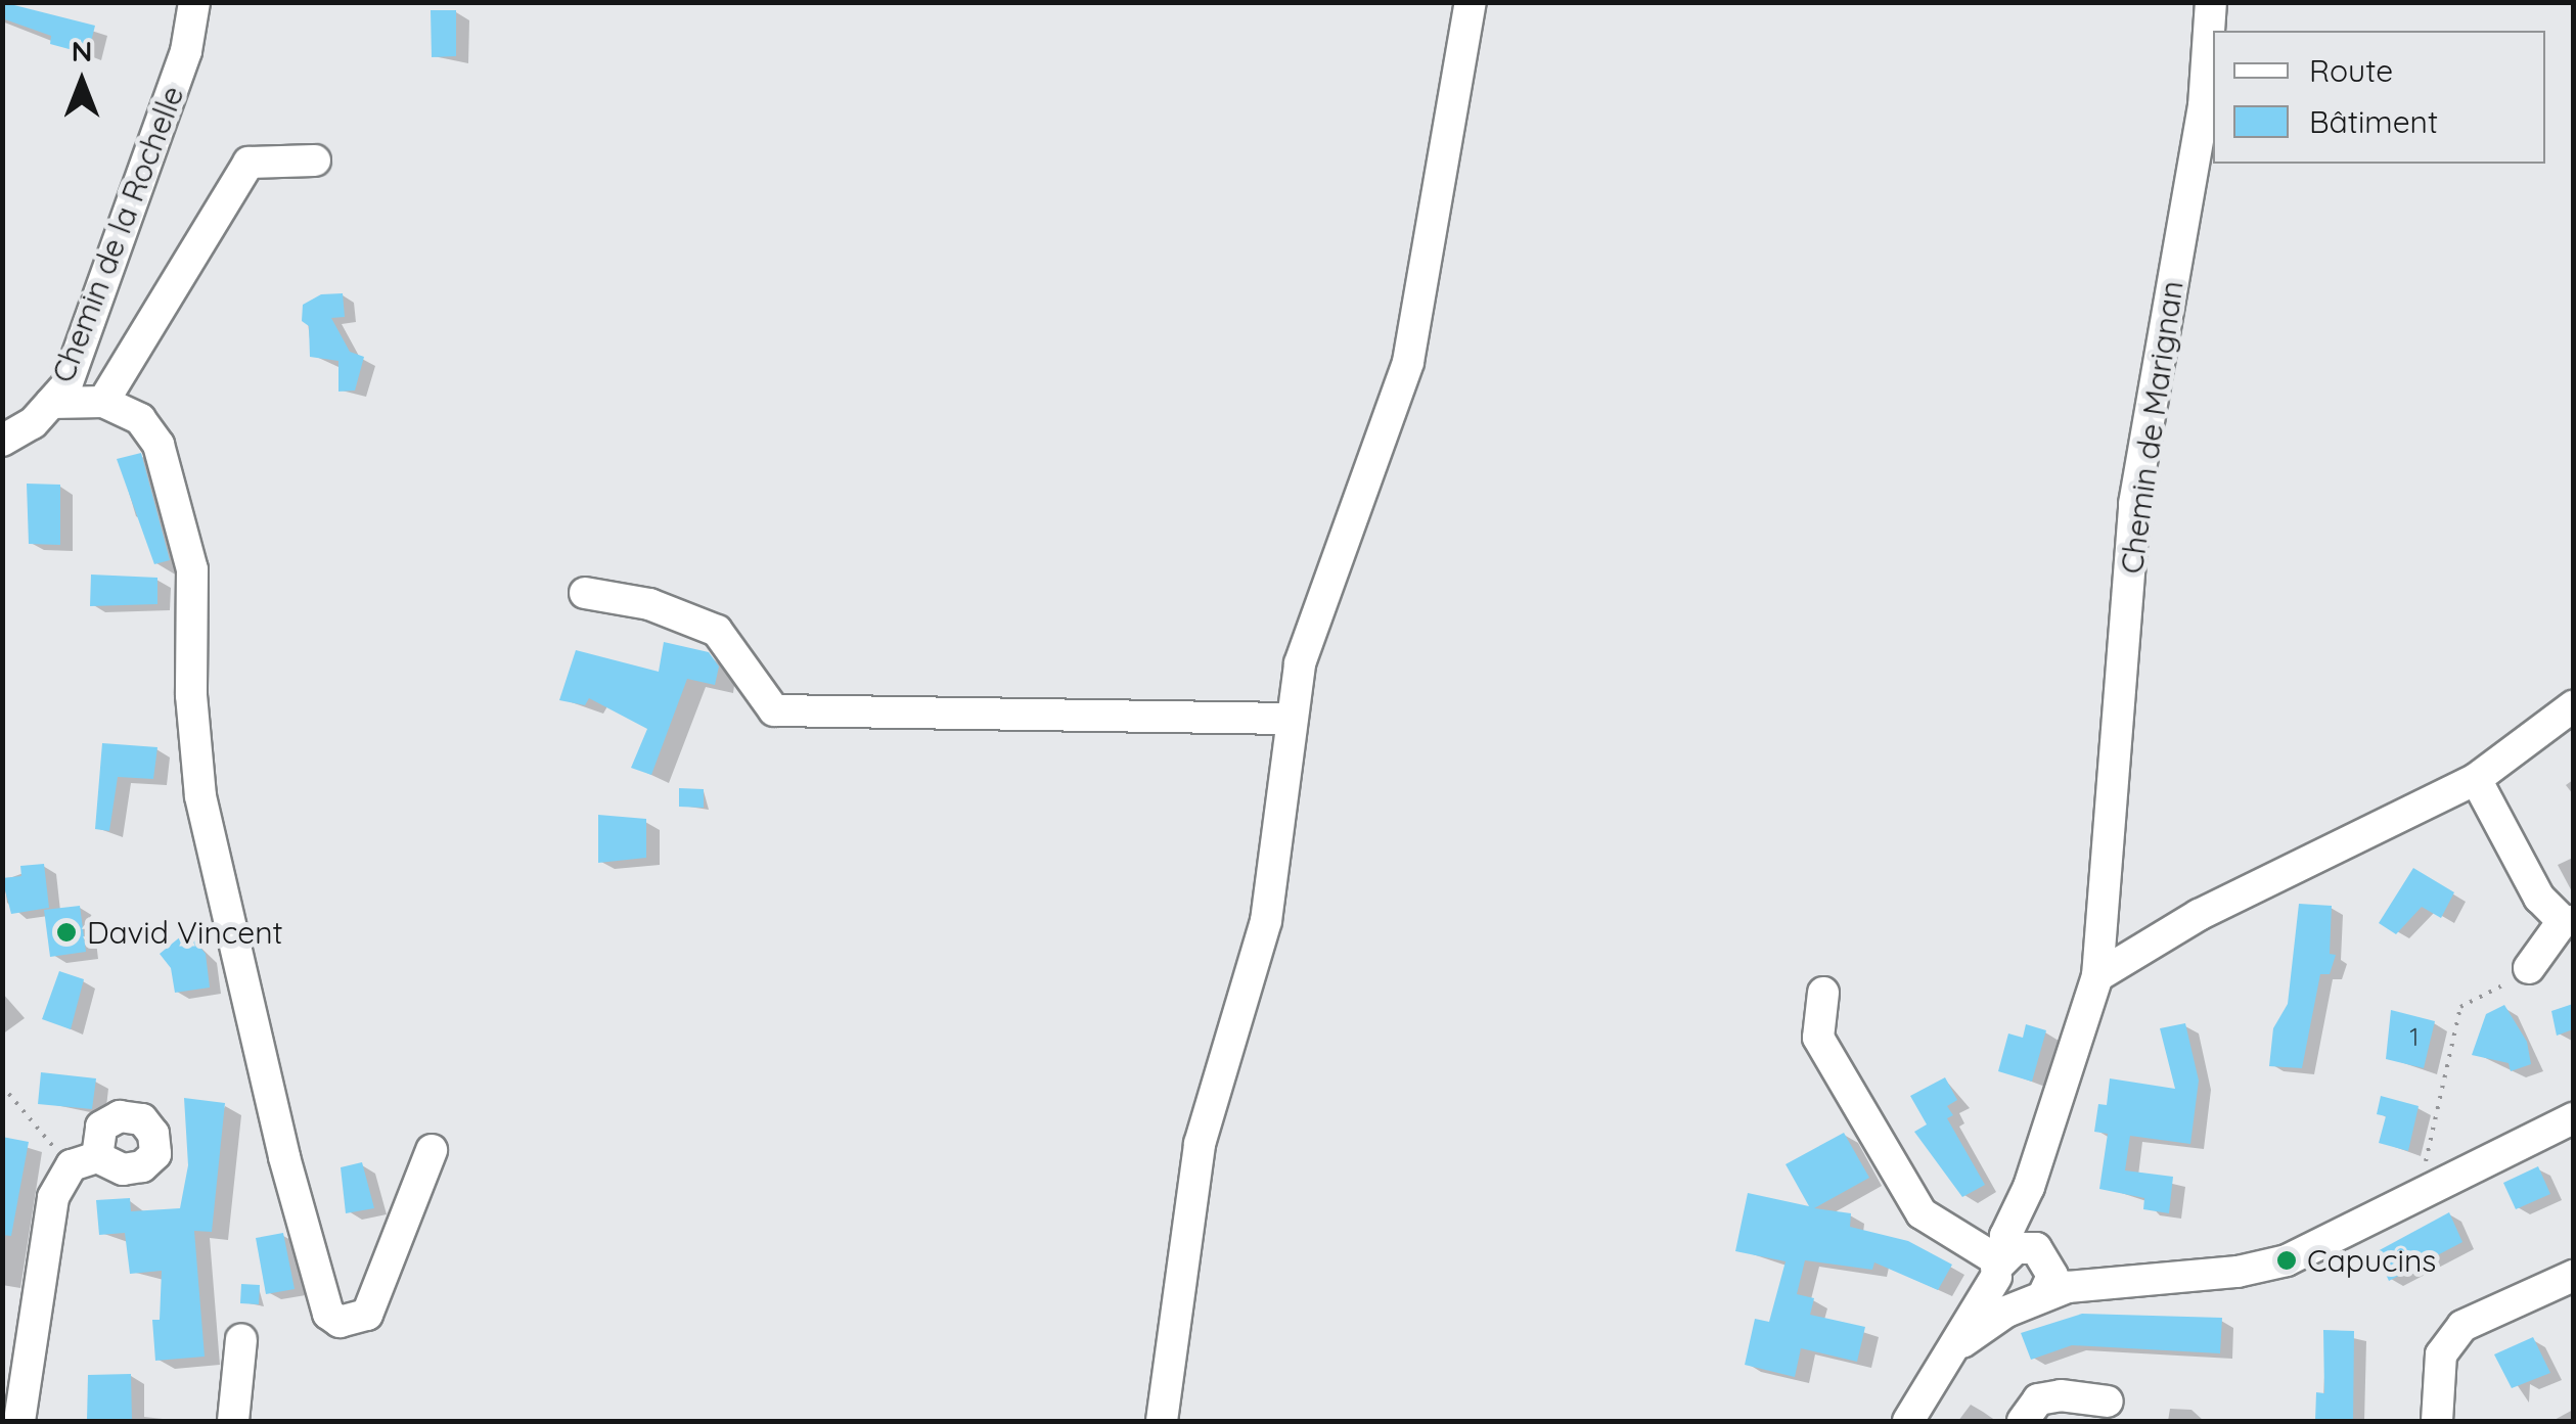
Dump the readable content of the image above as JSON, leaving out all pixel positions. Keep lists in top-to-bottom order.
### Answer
{
  "streets": {
    "street": ["Chemin de la Rochelle", "Chemin de Marignan"]
  },
  "places": ["David Vincent", "Capucins"],
  "house_numbers": ["1"],
  "legend": ["Route", "Bâtiment"],
  "north": "top"
}
